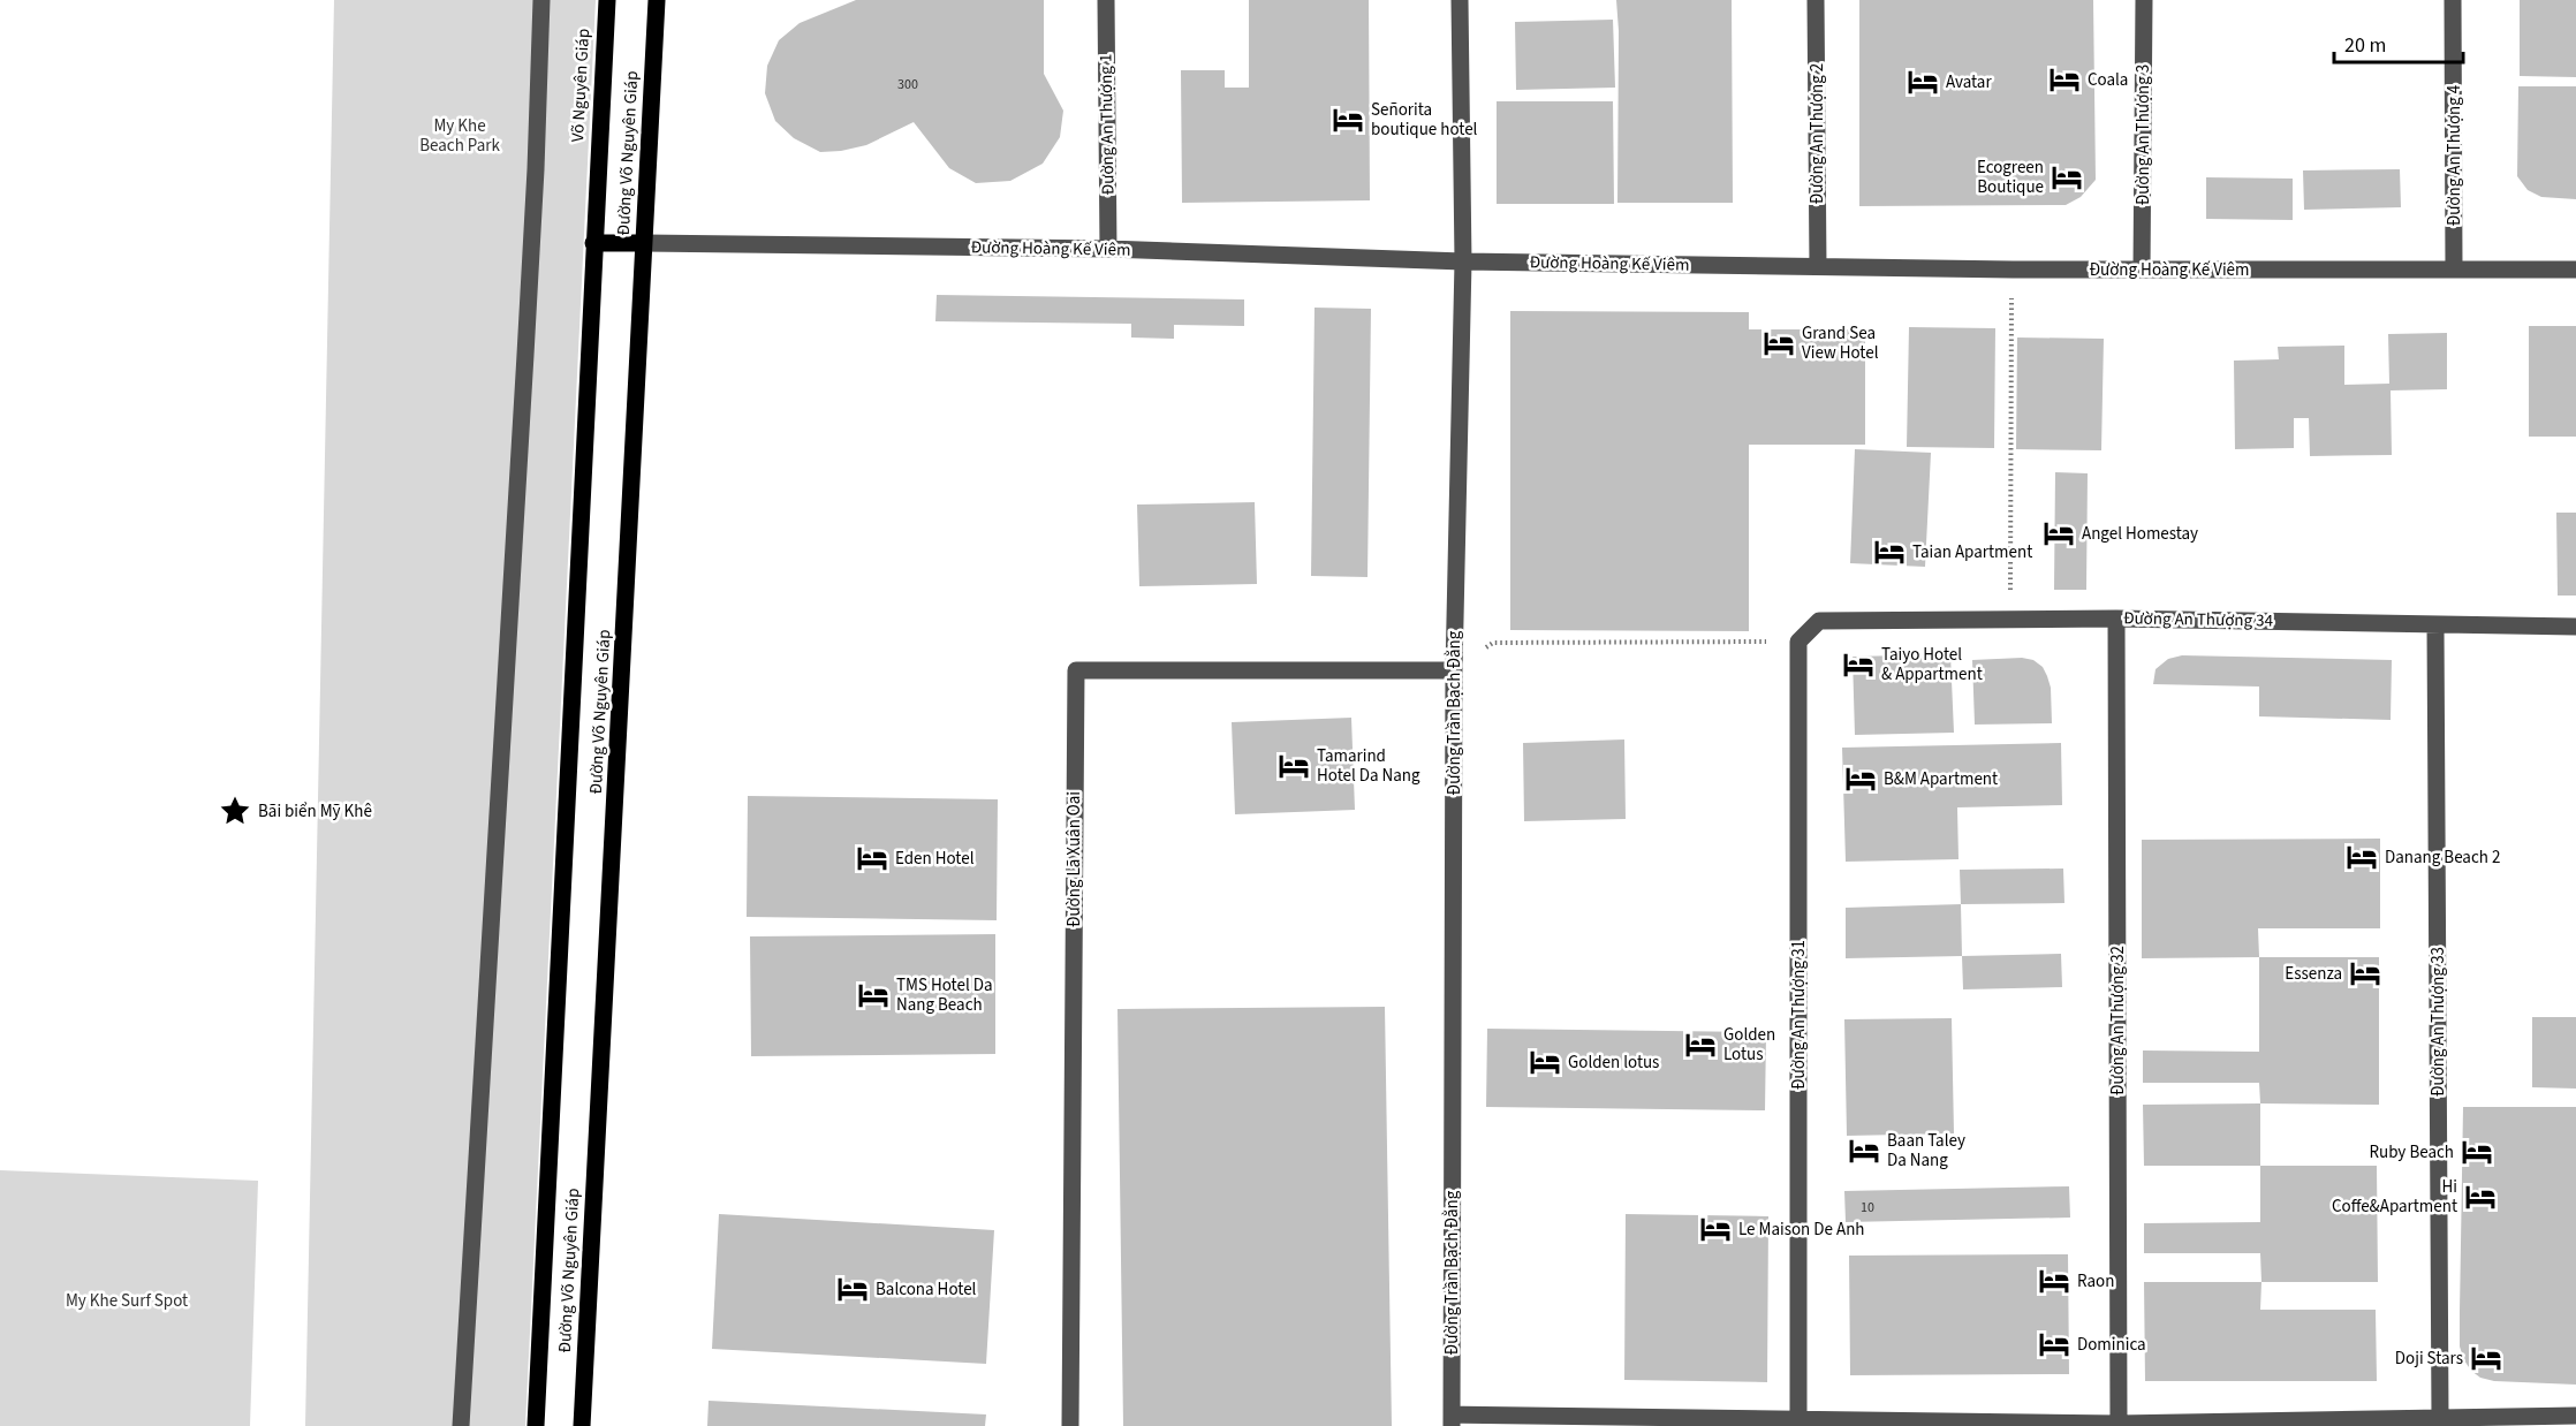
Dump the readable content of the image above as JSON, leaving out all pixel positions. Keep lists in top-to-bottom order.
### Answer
{
  "streets": {
    "main road": ["Võ Nguyên Giáp", "Đường Võ Nguyên Giáp"],
    "street": [
      "Đường An Thượng 1",
      "Đường An Thượng 2",
      "Đường An Thượng 3",
      "Đường An Thượng 4",
      "Đường Hoàng Kế Viêm",
      "Đường An Thượng 34",
      "Đường Trần Bạch Đằng",
      "Đường Lã Xuân Oai",
      "Đường An Thượng 31",
      "Đường An Thượng 32",
      "Đường An Thượng 33"
    ]
  },
  "crossings": [
    ["Võ Nguyên Giáp", "Đường Võ Nguyên Giáp"],
    ["Đường An Thượng 1", "Đường Hoàng Kế Viêm"],
    ["Đường An Thượng 2", "Đường Hoàng Kế Viêm"],
    ["Đường An Thượng 3", "Đường Hoàng Kế Viêm"],
    ["Đường Võ Nguyên Giáp", "Đường Hoàng Kế Viêm"],
    ["Đường An Thượng 4", "Đường Hoàng Kế Viêm"],
    ["Đường Hoàng Kế Viêm", "Đường Trần Bạch Đằng"],
    ["Đường An Thượng 34", "Đường An Thượng 31"],
    ["Đường An Thượng 34", "Đường An Thượng 32"],
    ["Đường An Thượng 34", "Đường An Thượng 33"],
    ["Đường Trần Bạch Đằng", "Đường Lã Xuân Oai"]
  ],
  "parks": ["My Khe Beach Park", "My Khe Surf Spot"],
  "places": {
    "hotel": [
      "Coala",
      "Avatar",
      "Señorita boutique hotel",
      "Ecogreen Boutique",
      "Grand Sea View Hotel",
      "Angel Homestay",
      "Taian Apartment",
      "Taiyo Hotel & Appartment",
      "Tamarind Hotel Da Nang",
      "B&M Apartment",
      "Danang Beach 2",
      "Eden Hotel",
      "Essenza",
      "TMS Hotel Da Nang Beach",
      "Golden Lotus",
      "Golden lotus",
      "Baan Taley Da Nang",
      "Ruby Beach",
      "Hi Coffe&Apartment",
      "Le Maison De Anh",
      "Raon",
      "Balcona Hotel",
      "Dominica",
      "Doji Stars"
    ],
    "place": ["Bãi biển Mỹ Khê"]
  },
  "house_numbers": ["300", "10"],
  "scale_bar": "20 m"
}
